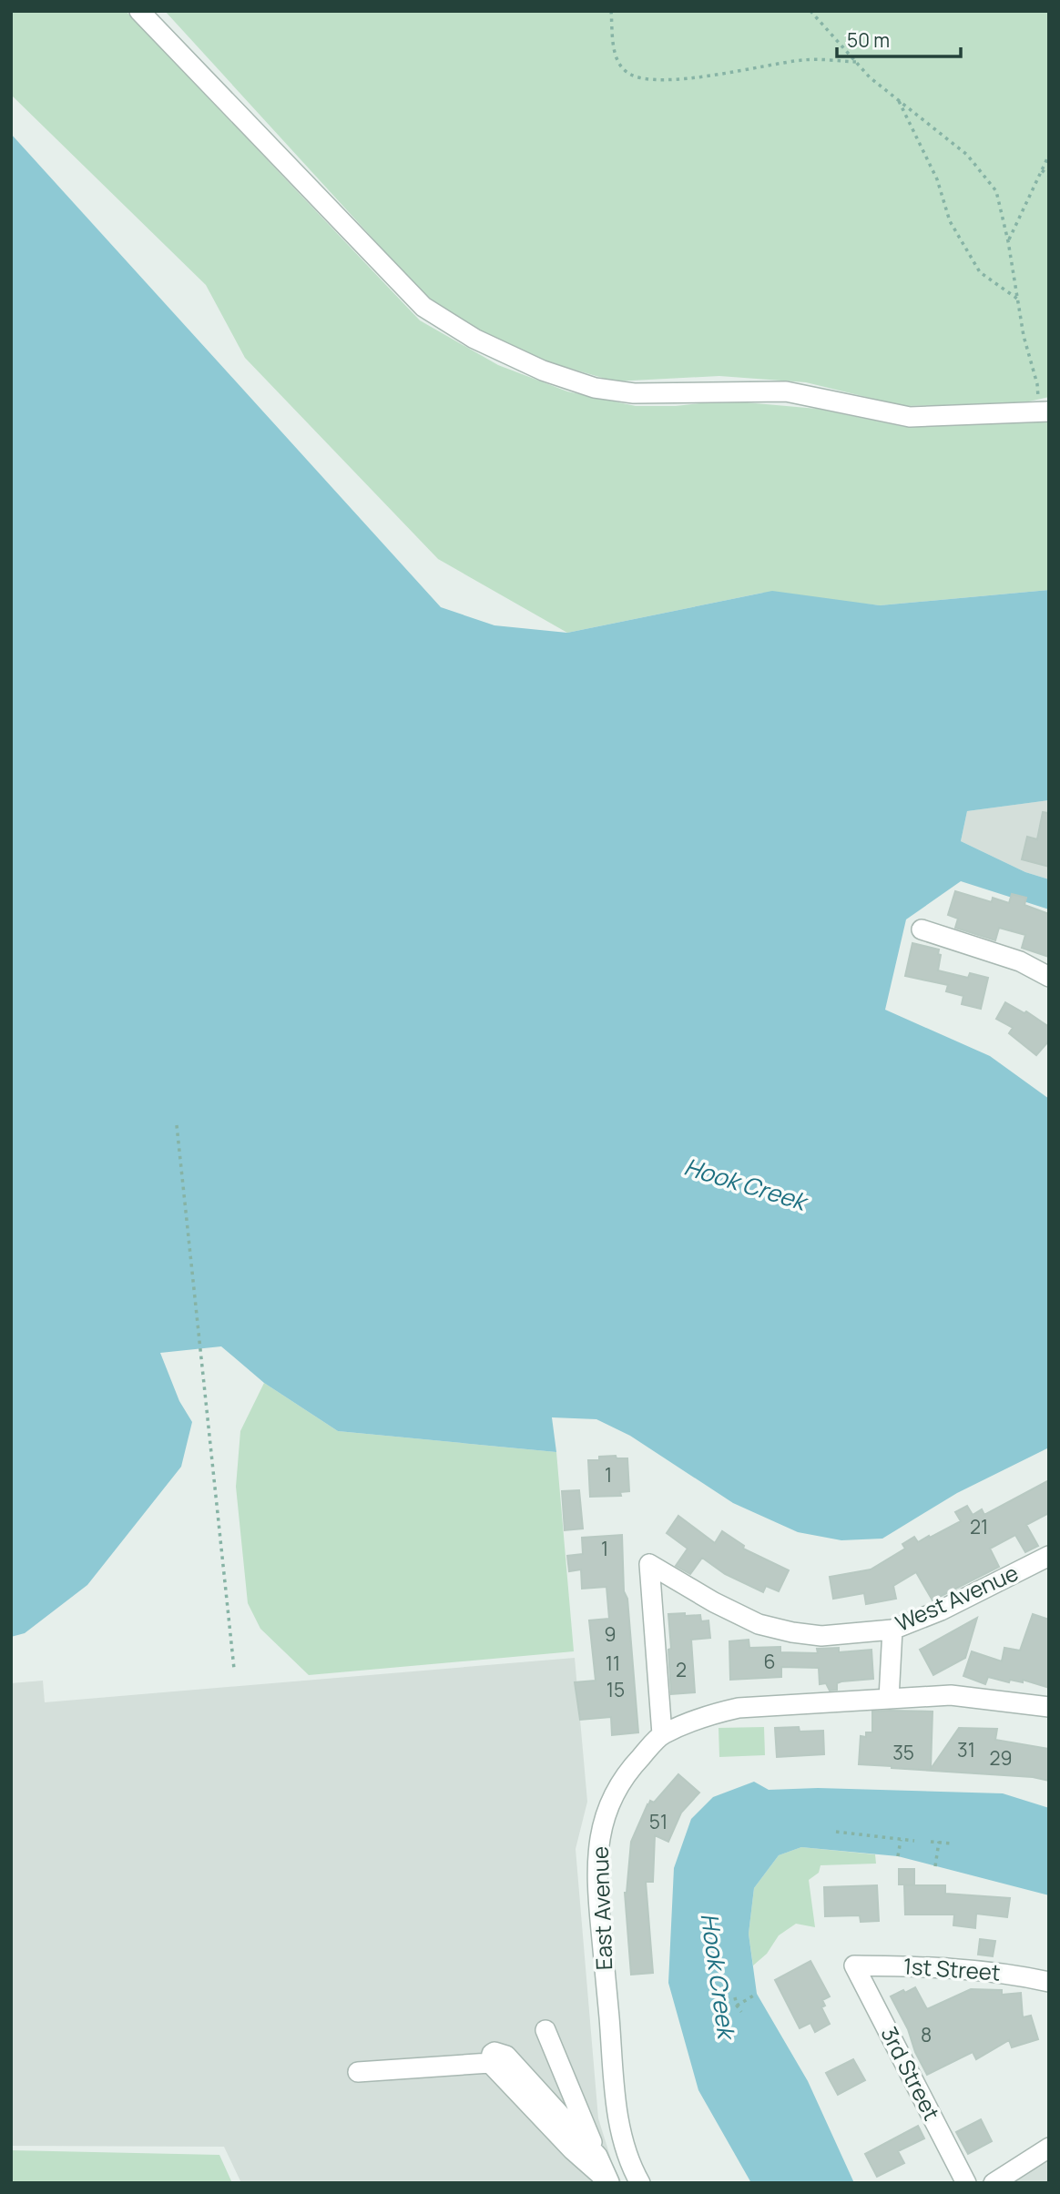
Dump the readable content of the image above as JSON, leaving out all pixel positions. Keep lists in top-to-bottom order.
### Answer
{
  "streets": {
    "street": [
      "West Avenue",
      "East Avenue",
      "1st Street",
      "3rd Street"
    ]
  },
  "crossings": [
    ["West Avenue", "East Avenue"],
    ["1st Street", "3rd Street"]
  ],
  "water": ["Hook Creek"],
  "house_numbers": [
    "1",
    "21",
    "1",
    "9",
    "6",
    "11",
    "2",
    "15",
    "31",
    "35",
    "29",
    "51",
    "8"
  ],
  "scale_bar": "50 m"
}
